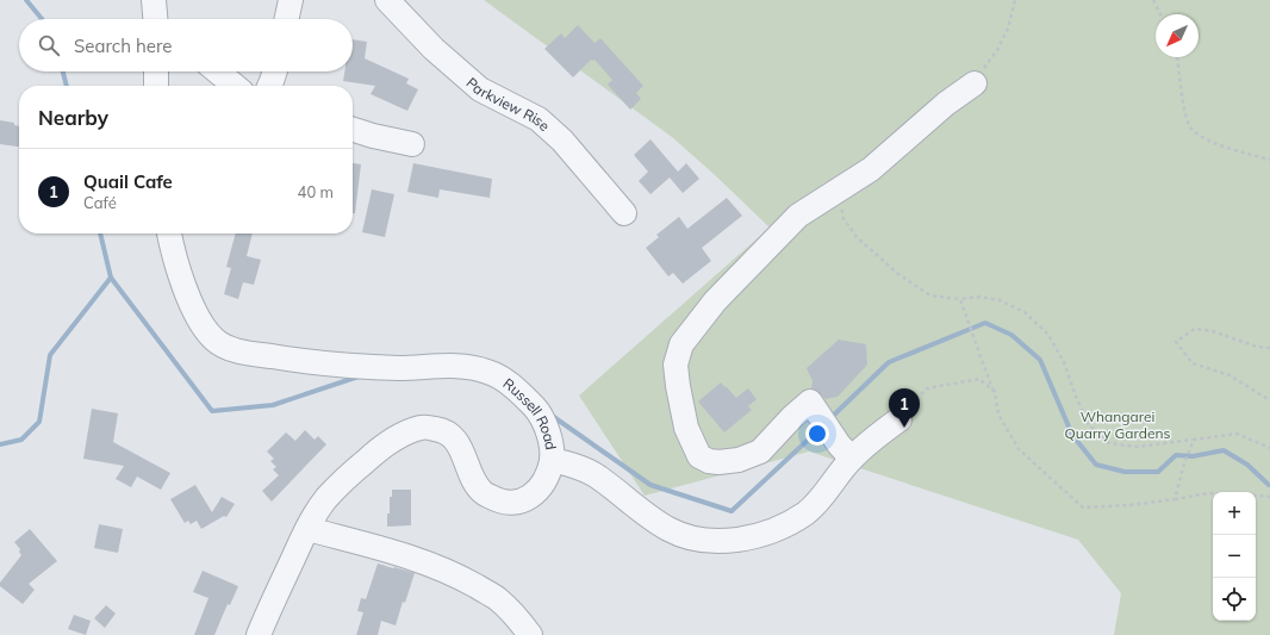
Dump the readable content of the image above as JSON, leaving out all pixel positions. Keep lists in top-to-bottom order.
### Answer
{
  "streets": {
    "street": ["Parkview Rise", "Russell Road"]
  },
  "parks": ["Whangarei Quarry Gardens"],
  "north": "bottom left",
  "page": {
    "search": "Search here",
    "heading": "Nearby",
    "list": [
      {
        "mark": "1",
        "name": "Quail Cafe",
        "note": "Café",
        "value": "40 m"
      }
    ],
    "pins": "1",
    "map_buttons": ["+", "−"]
  }
}
